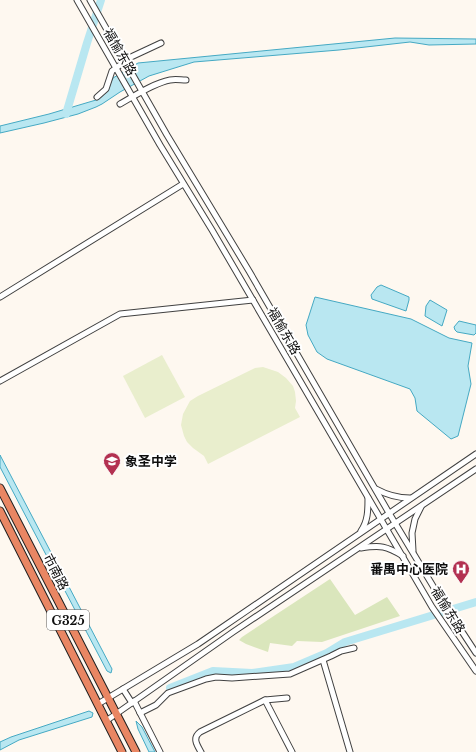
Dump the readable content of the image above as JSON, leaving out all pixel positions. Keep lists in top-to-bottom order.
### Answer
{
  "streets": {
    "highway": ["市南路", "G325"],
    "street": ["福愉东路"]
  },
  "places": {
    "school or university": ["象圣中学"],
    "hospital": ["番禺中心医院"]
  }
}
